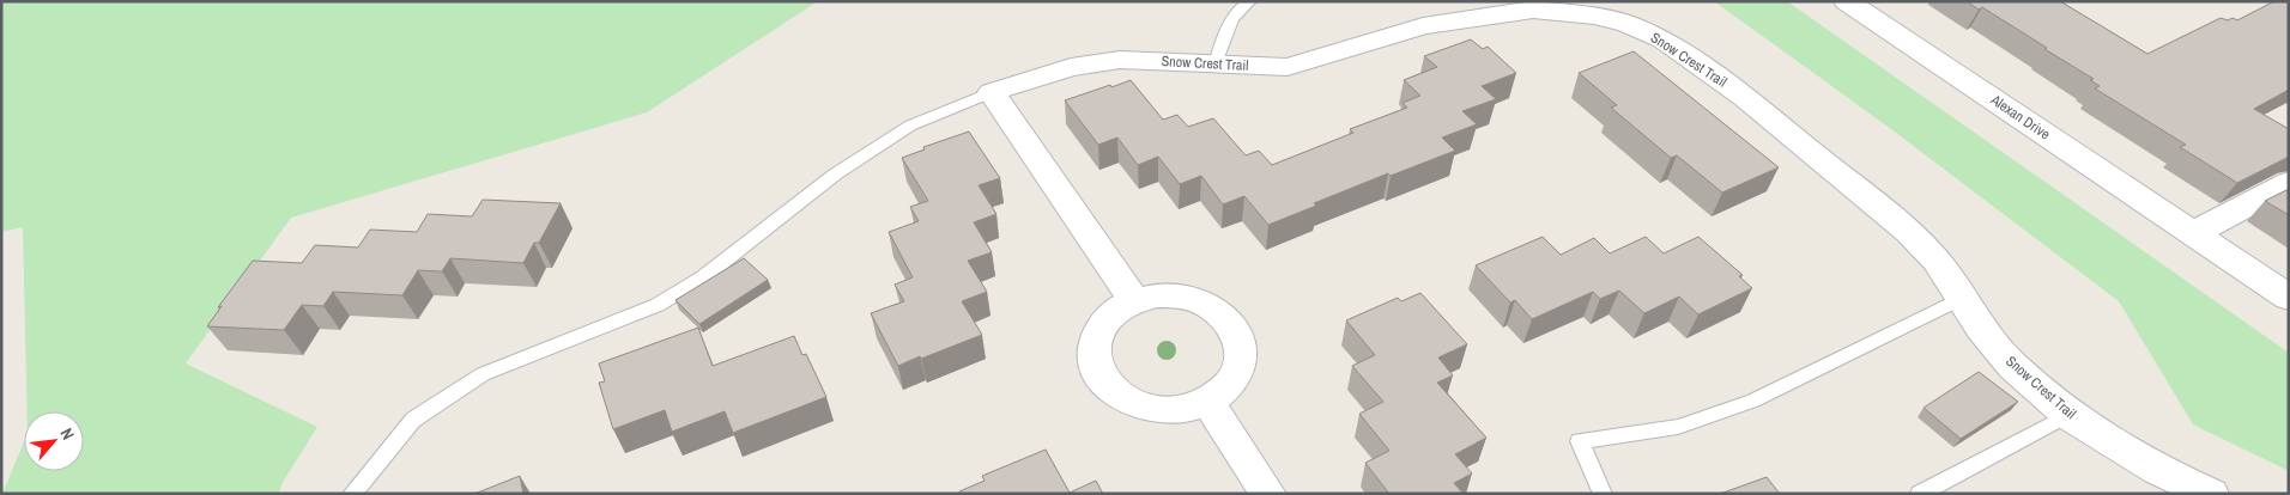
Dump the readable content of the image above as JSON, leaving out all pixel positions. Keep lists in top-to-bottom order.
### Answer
{
  "streets": {
    "street": ["Snow Crest Trail", "Alexan Drive"]
  },
  "north": "top right"
}
